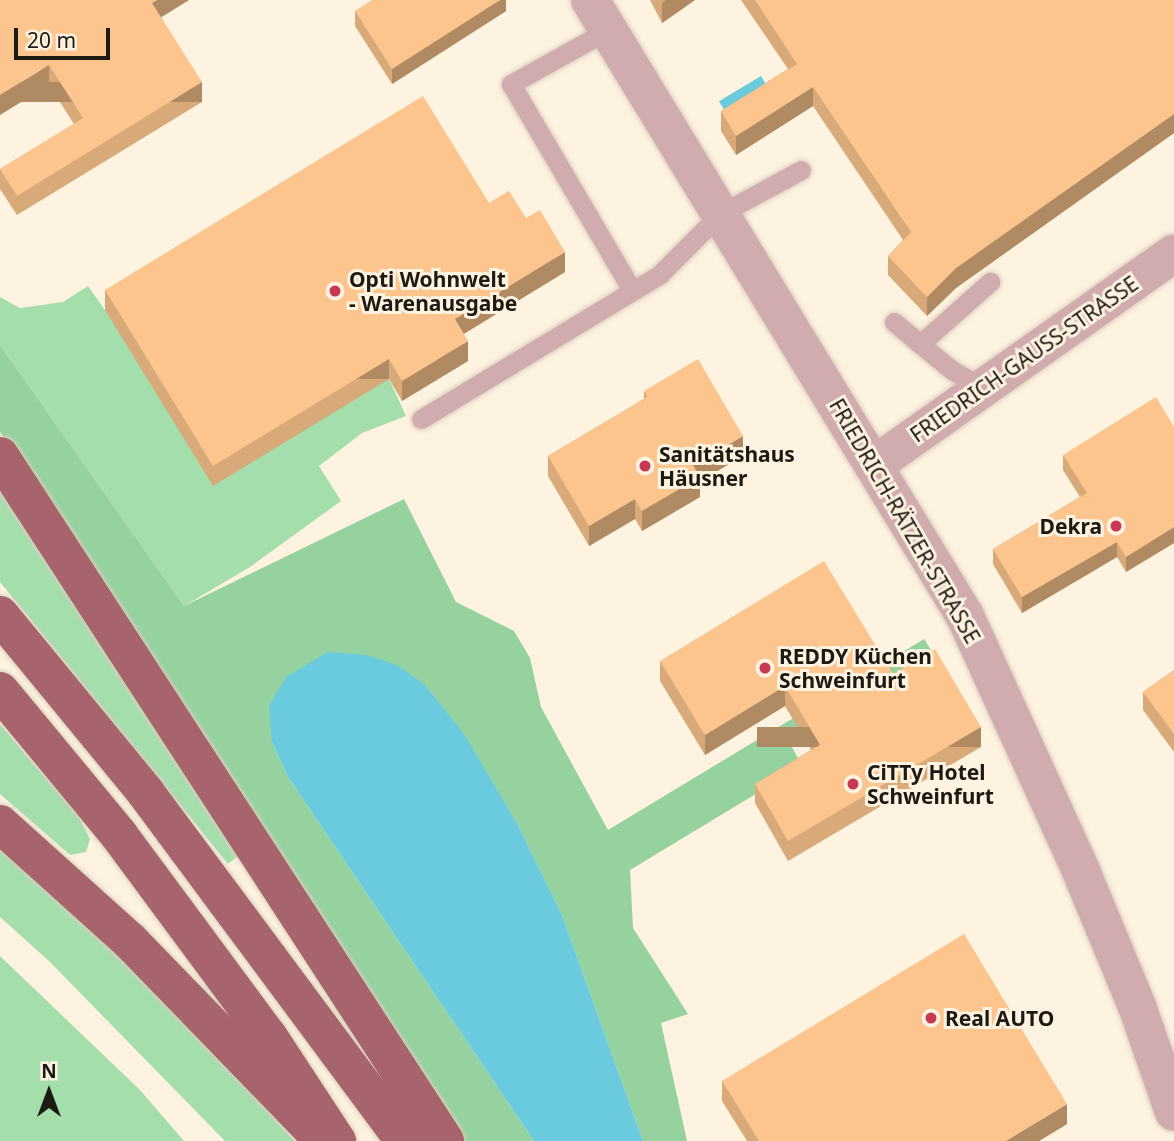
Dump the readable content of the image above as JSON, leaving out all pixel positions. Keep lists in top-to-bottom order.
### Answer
{
  "streets": {
    "street": ["FRIEDRICH-GAUSS-STRASSE", "FRIEDRICH-RÄTZER-STRASSE"]
  },
  "crossings": [
    ["FRIEDRICH-GAUSS-STRASSE", "FRIEDRICH-RÄTZER-STRASSE"]
  ],
  "places": [
    "Opti Wohnwelt - Warenausgabe",
    "Sanitätshaus Häusner",
    "Dekra",
    "REDDY Küchen Schweinfurt",
    "CiTTy Hotel Schweinfurt",
    "Real AUTO"
  ],
  "scale_bar": "20 m",
  "north": "top"
}
